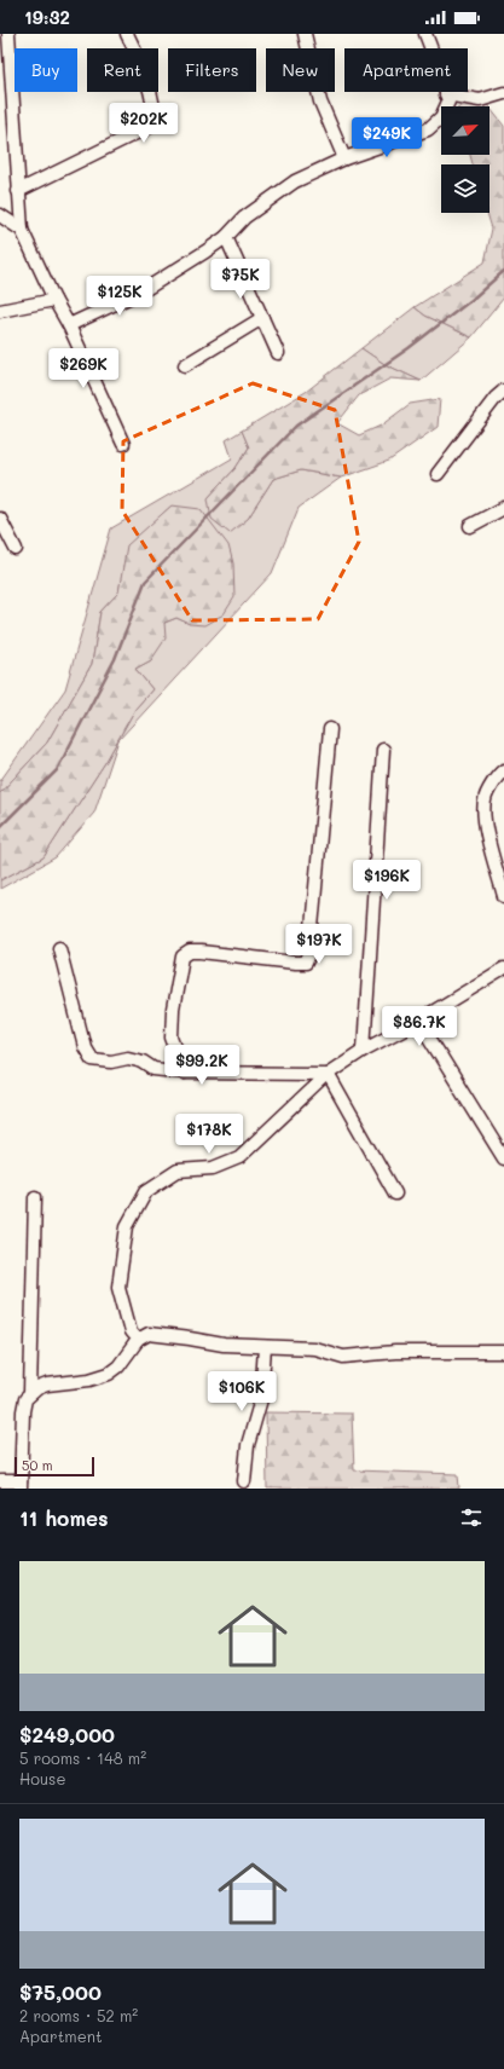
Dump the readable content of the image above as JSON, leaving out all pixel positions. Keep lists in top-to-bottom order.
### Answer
{
  "scale_bar": "50 m",
  "north": "top right",
  "page": {
    "status": "19:32",
    "chip": [
      "Buy",
      "Rent",
      "Filters",
      "New",
      "Apartment"
    ],
    "price": [
      "$202K",
      "$249K",
      "$75K",
      "$125K",
      "$269K",
      "$196K",
      "$197K",
      "$86.7K",
      "$99.2K",
      "$178K",
      "$106K"
    ],
    "scale": "50 m",
    "heading": "11 homes",
    "list": [
      {
        "name": "$249,000",
        "note": "5 rooms · 148 m² · House"
      },
      {
        "name": "$75,000",
        "note": "2 rooms · 52 m² · Apartment"
      }
    ]
  }
}
